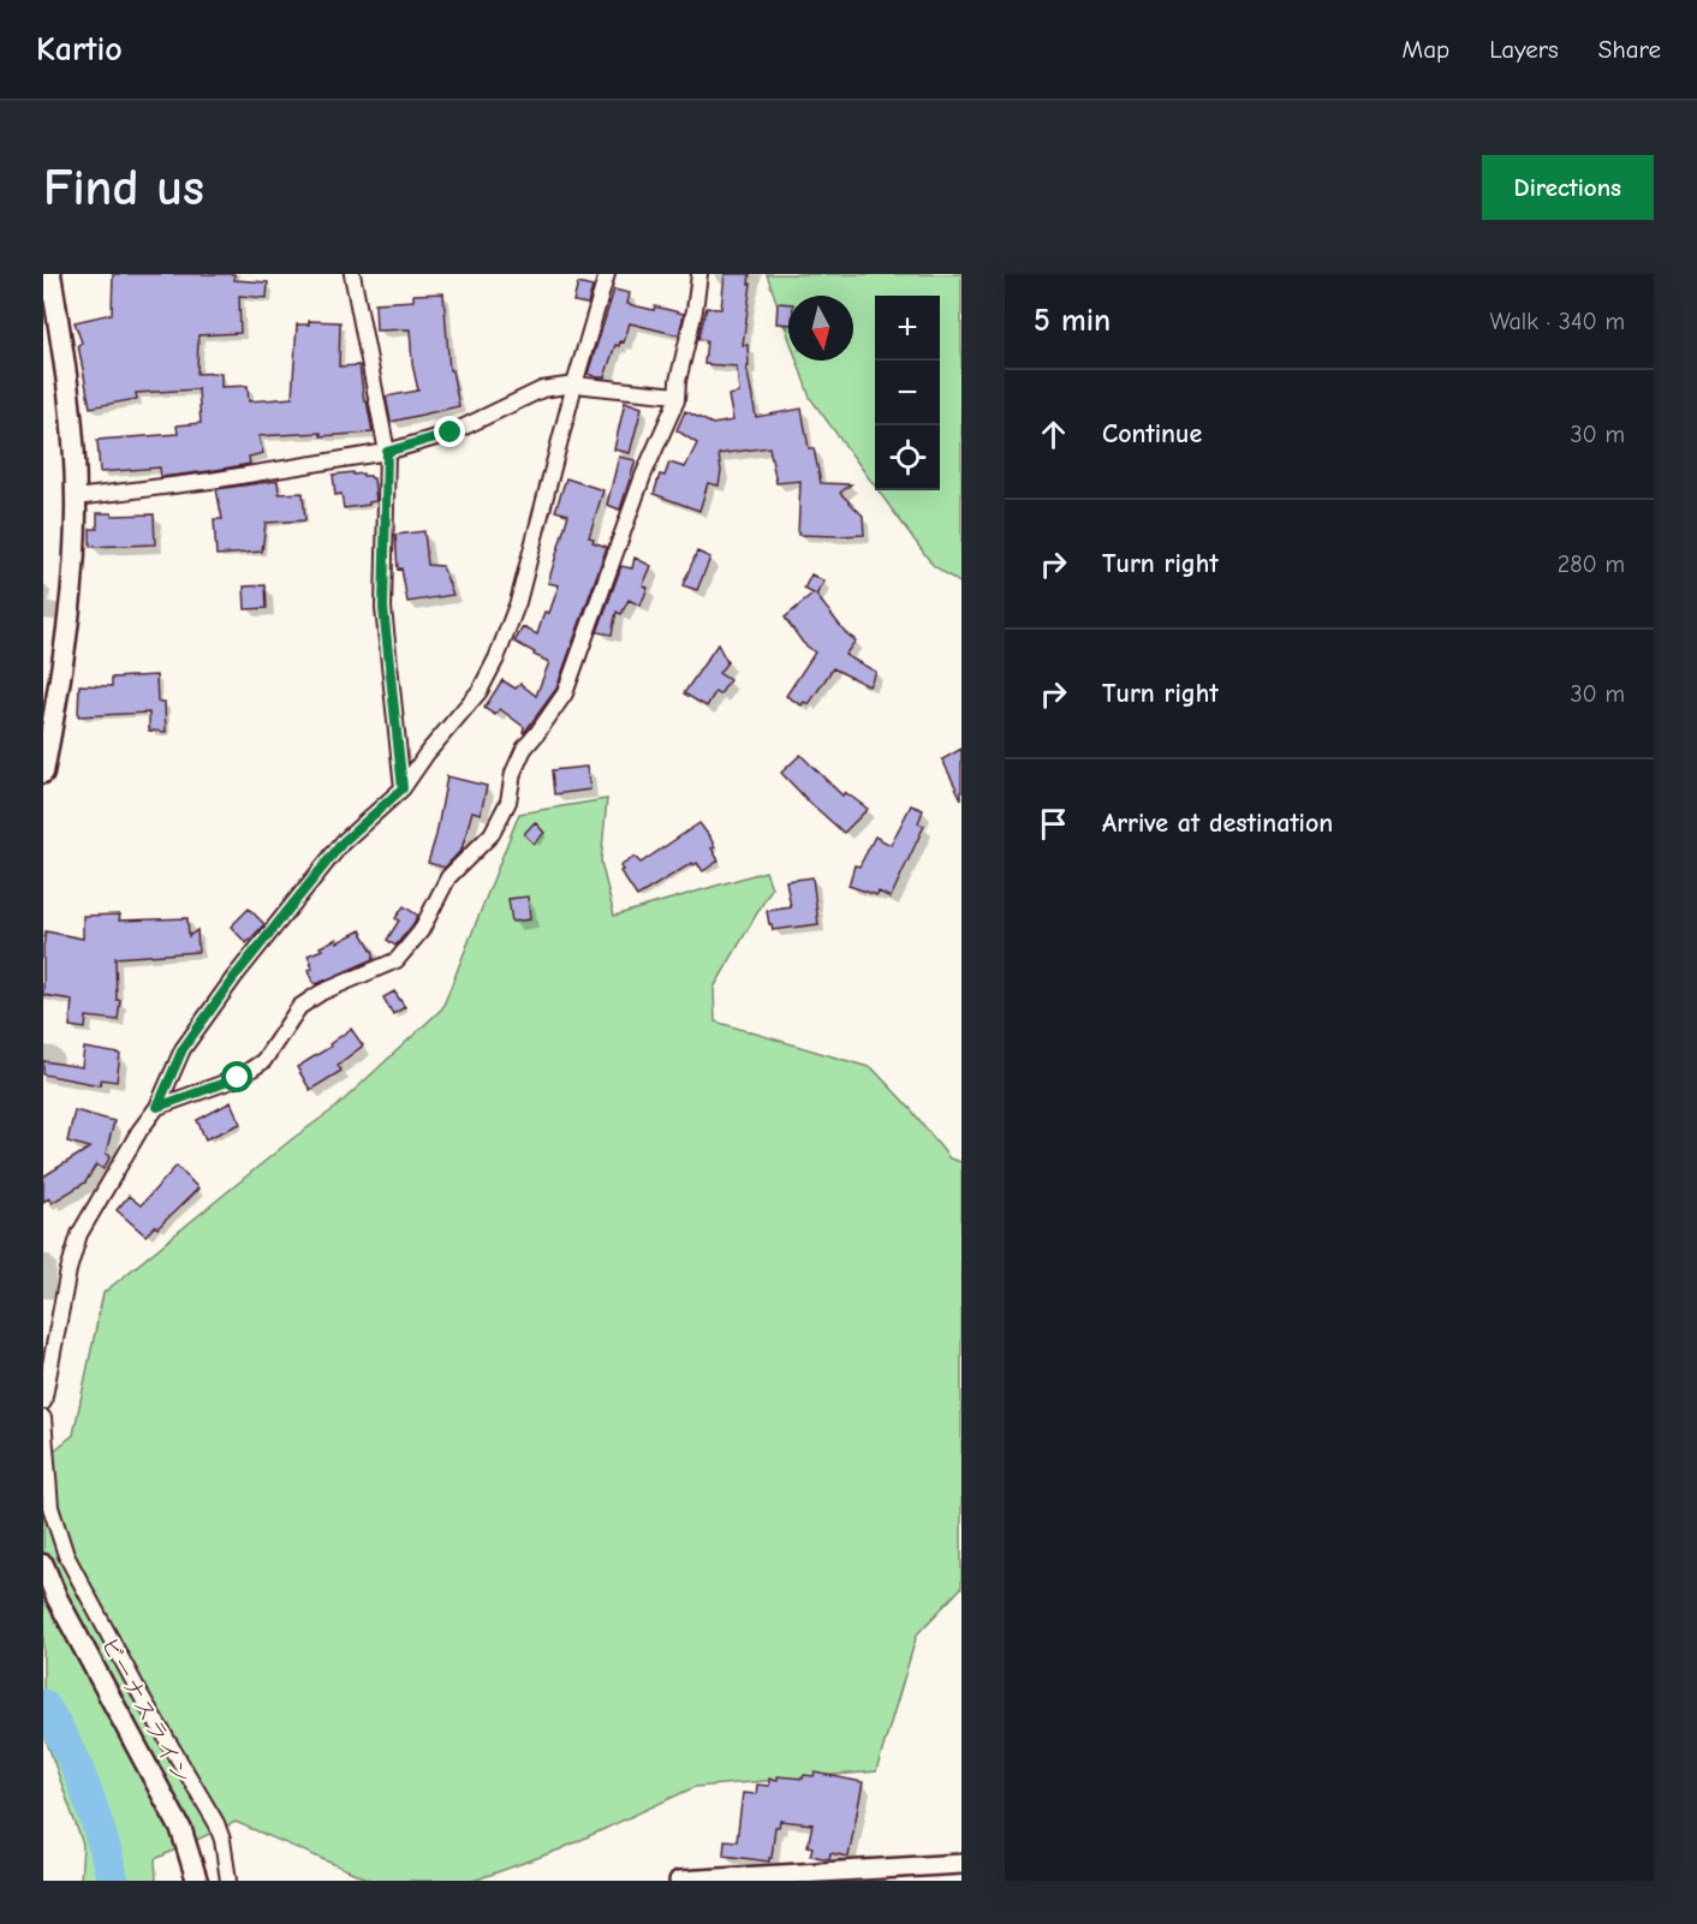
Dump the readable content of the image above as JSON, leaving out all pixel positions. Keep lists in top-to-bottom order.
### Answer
{
  "streets": {
    "main road": ["ビーナスライン"]
  },
  "north": "bottom",
  "page": {
    "header": "Kartio",
    "nav": ["Map", "Layers", "Share"],
    "buttons": "Directions",
    "title": "Find us",
    "heading": ["5 min", "Walk · 340 m"],
    "map_buttons": ["+", "−"],
    "list": [
      ["Continue", "30 m"],
      ["Turn right", "280 m"],
      ["Turn right", "30 m"],
      "Arrive at destination"
    ]
  }
}
